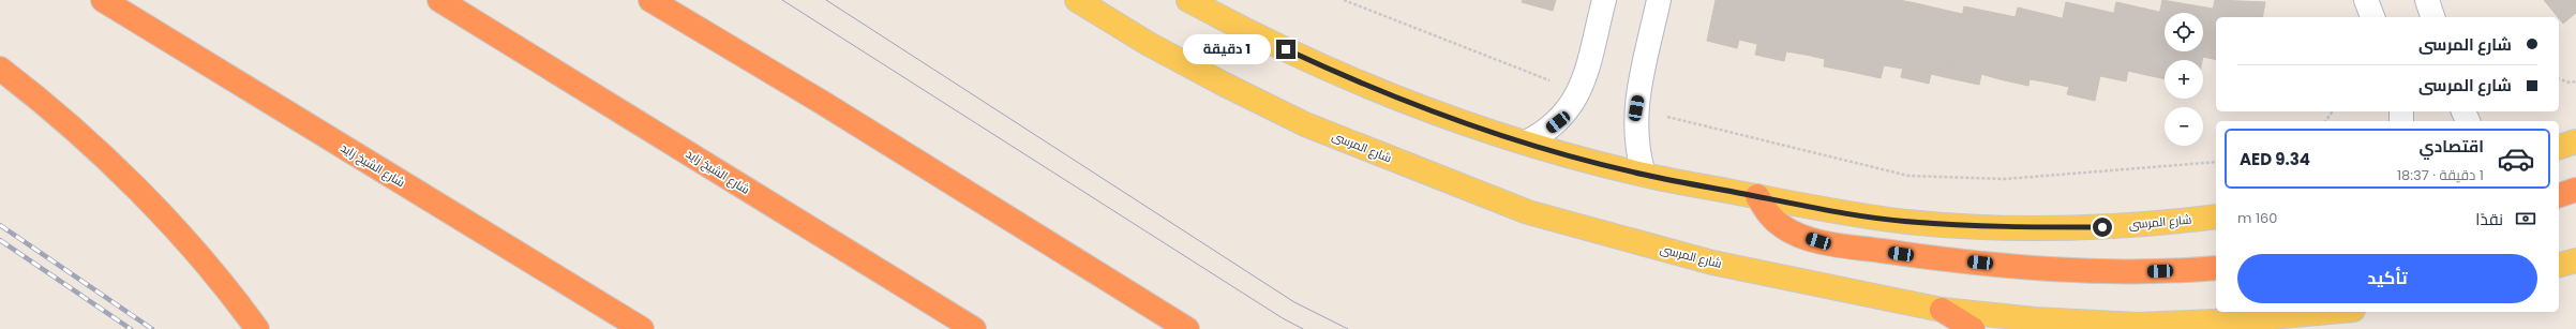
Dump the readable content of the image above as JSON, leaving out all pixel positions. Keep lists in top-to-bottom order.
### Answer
{
  "streets": {
    "highway": ["شارع الشيخ زايد"],
    "main road": ["شارع المرسى"]
  },
  "page": {
    "map_buttons": ["+", "−"],
    "banner": ["شارع المرسى", "شارع المرسى"],
    "bubble": "1 دقيقة",
    "list": [
      {
        "name": "اقتصادي",
        "note": "1 دقيقة · 18:37",
        "value": "AED 9.34"
      }
    ],
    "pay": ["نقدًا", "160 m"],
    "buttons": "تأكيد"
  }
}
